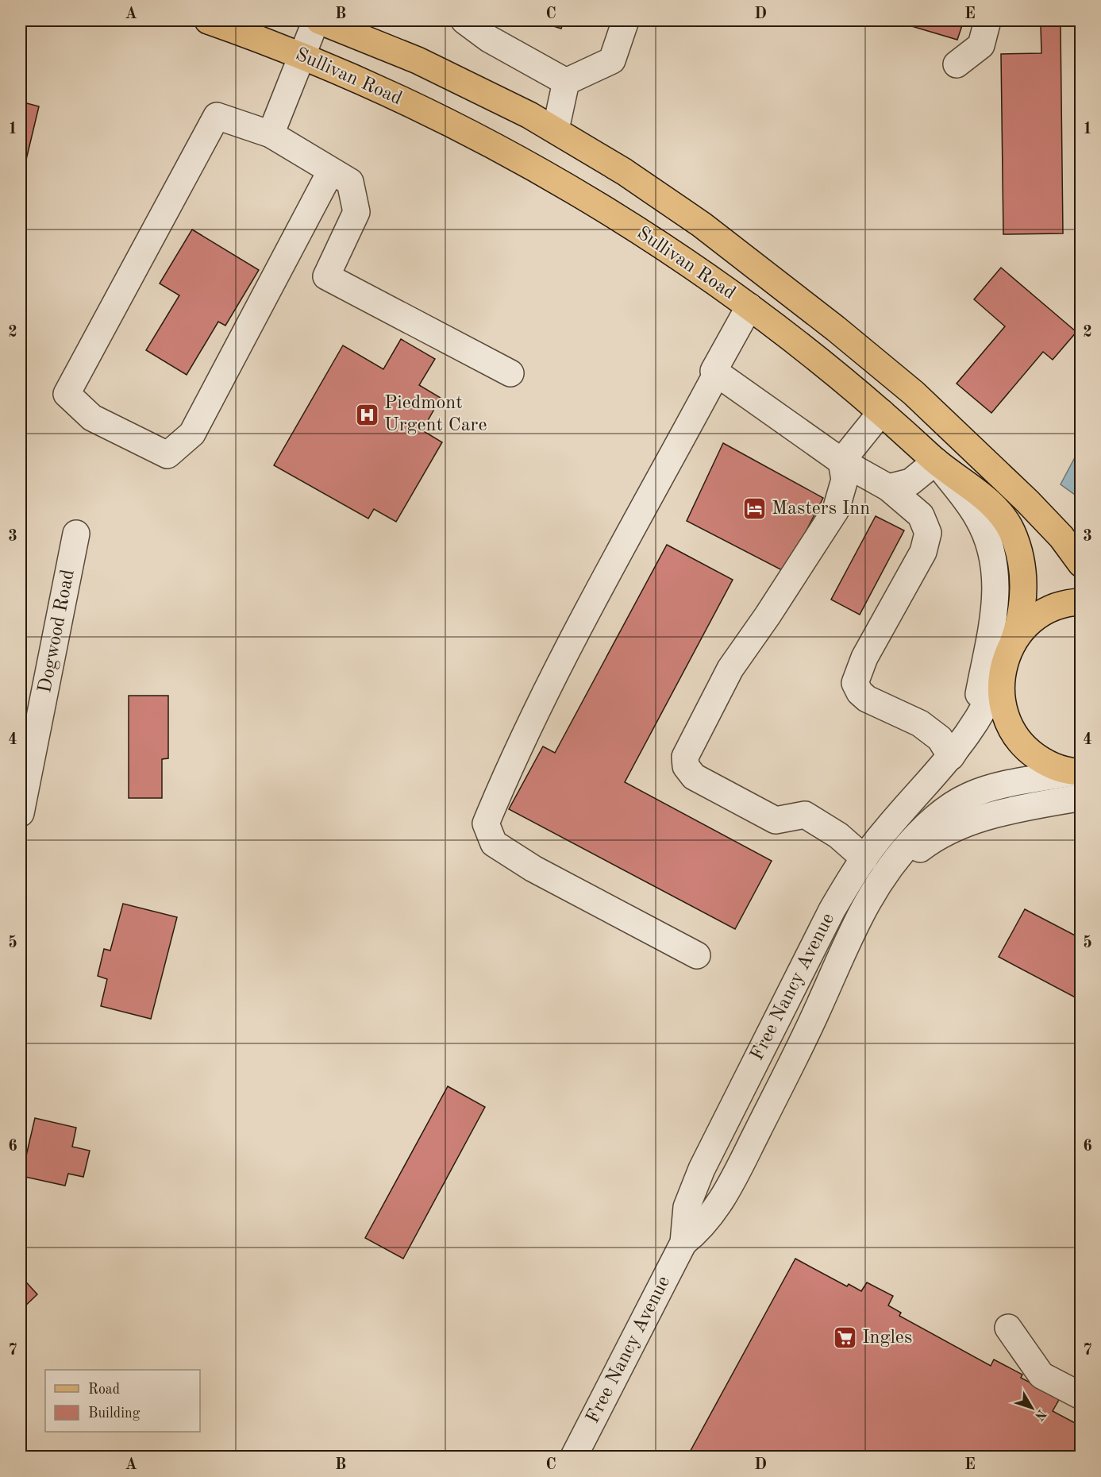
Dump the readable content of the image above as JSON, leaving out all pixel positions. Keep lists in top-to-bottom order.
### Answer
{
  "streets": {
    "main road": ["Sullivan Road"],
    "street": ["Dogwood Road", "Free Nancy Avenue"]
  },
  "crossings": [
    ["Sullivan Road", "Free Nancy Avenue"]
  ],
  "places": {
    "hospital": ["Piedmont Urgent Care"],
    "hotel": ["Masters Inn"],
    "supermarket": ["Ingles"]
  },
  "legend": ["Road", "Building"],
  "north": "bottom right",
  "grid": {
    "columns": [
      "A",
      "B",
      "C",
      "D",
      "E"
    ],
    "rows": [
      "1",
      "2",
      "3",
      "4",
      "5",
      "6",
      "7"
    ]
  }
}
